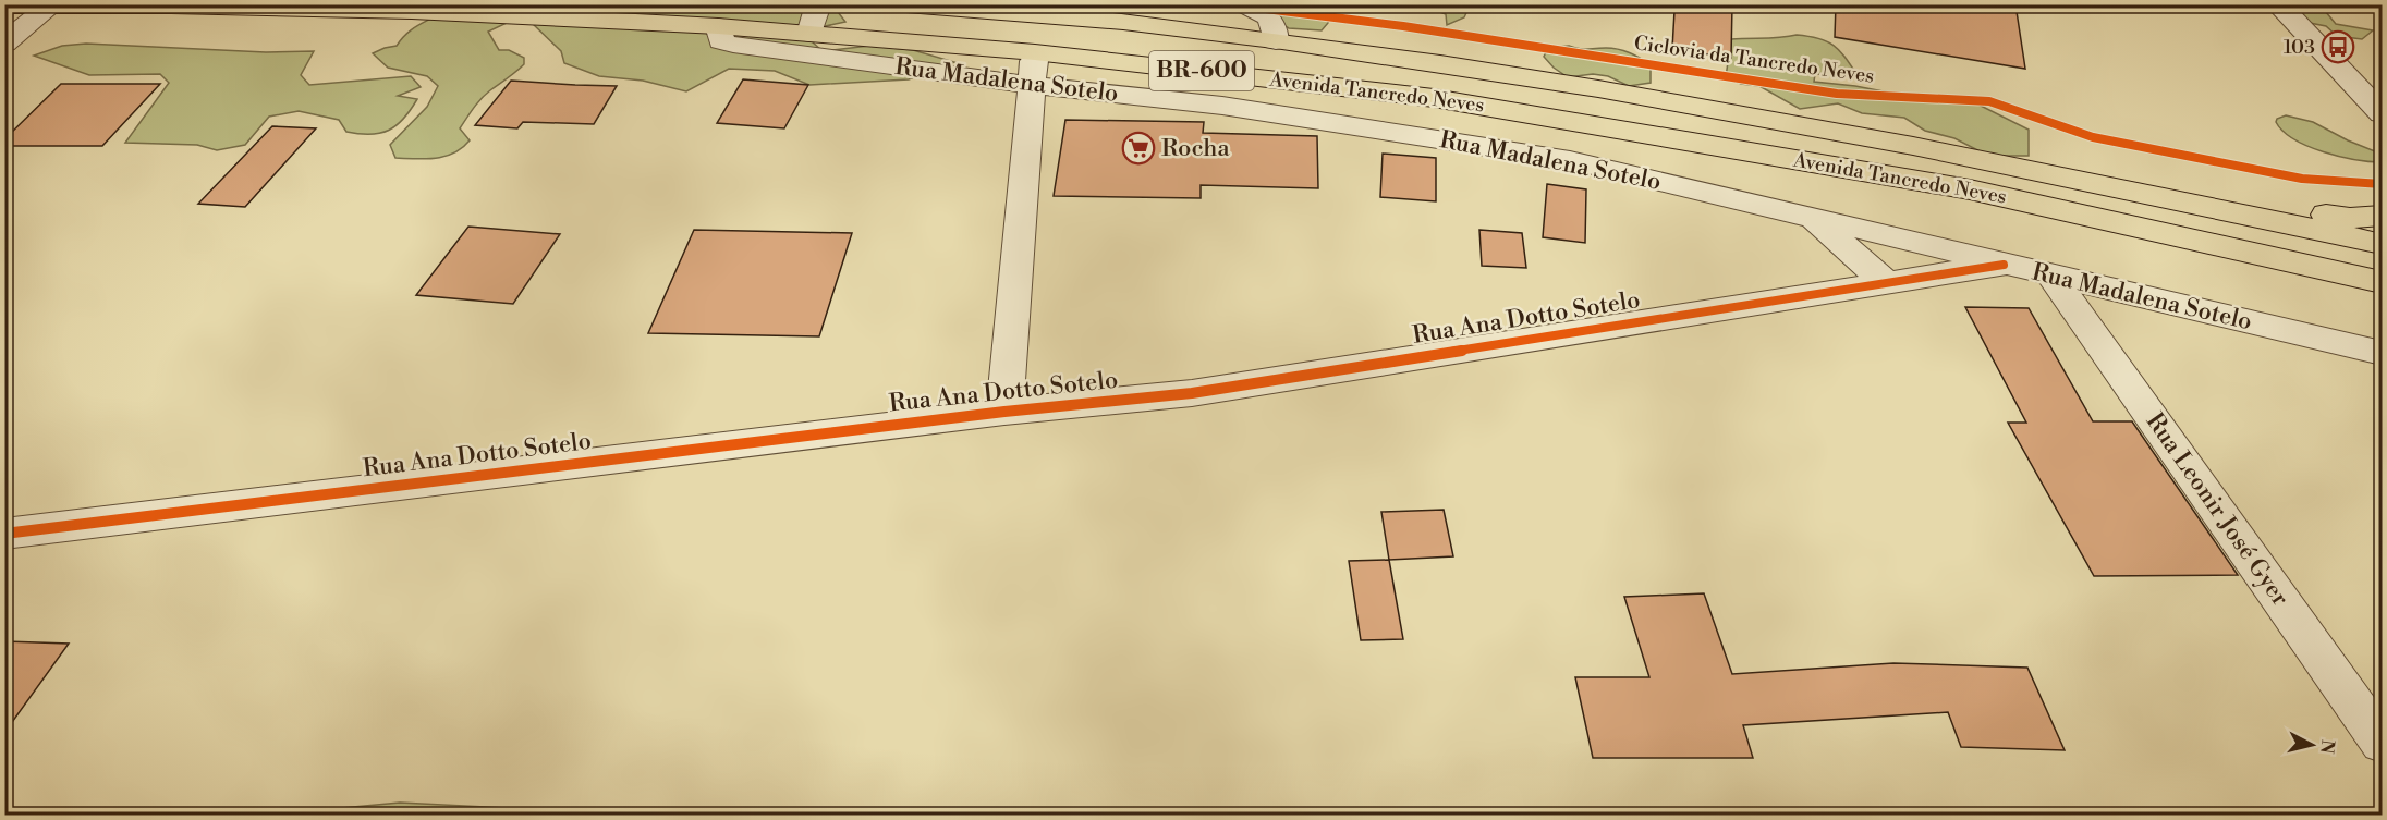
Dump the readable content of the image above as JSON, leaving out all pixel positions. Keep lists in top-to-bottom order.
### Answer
{
  "streets": {
    "main road": ["BR-600", "Avenida Tancredo Neves"],
    "street": ["Rua Madalena Sotelo", "Rua Ana Dotto Sotelo", "Rua Leonir José Gyer"],
    "cycle path": ["Ciclovia da Tancredo Neves"]
  },
  "crossings": [
    ["Rua Madalena Sotelo", "Avenida Tancredo Neves"],
    ["Rua Madalena Sotelo", "Rua Ana Dotto Sotelo"],
    ["Rua Madalena Sotelo", "Rua Leonir José Gyer"]
  ],
  "places": {
    "bus stop": ["103"],
    "supermarket": ["Rocha"]
  },
  "north": "right"
}
